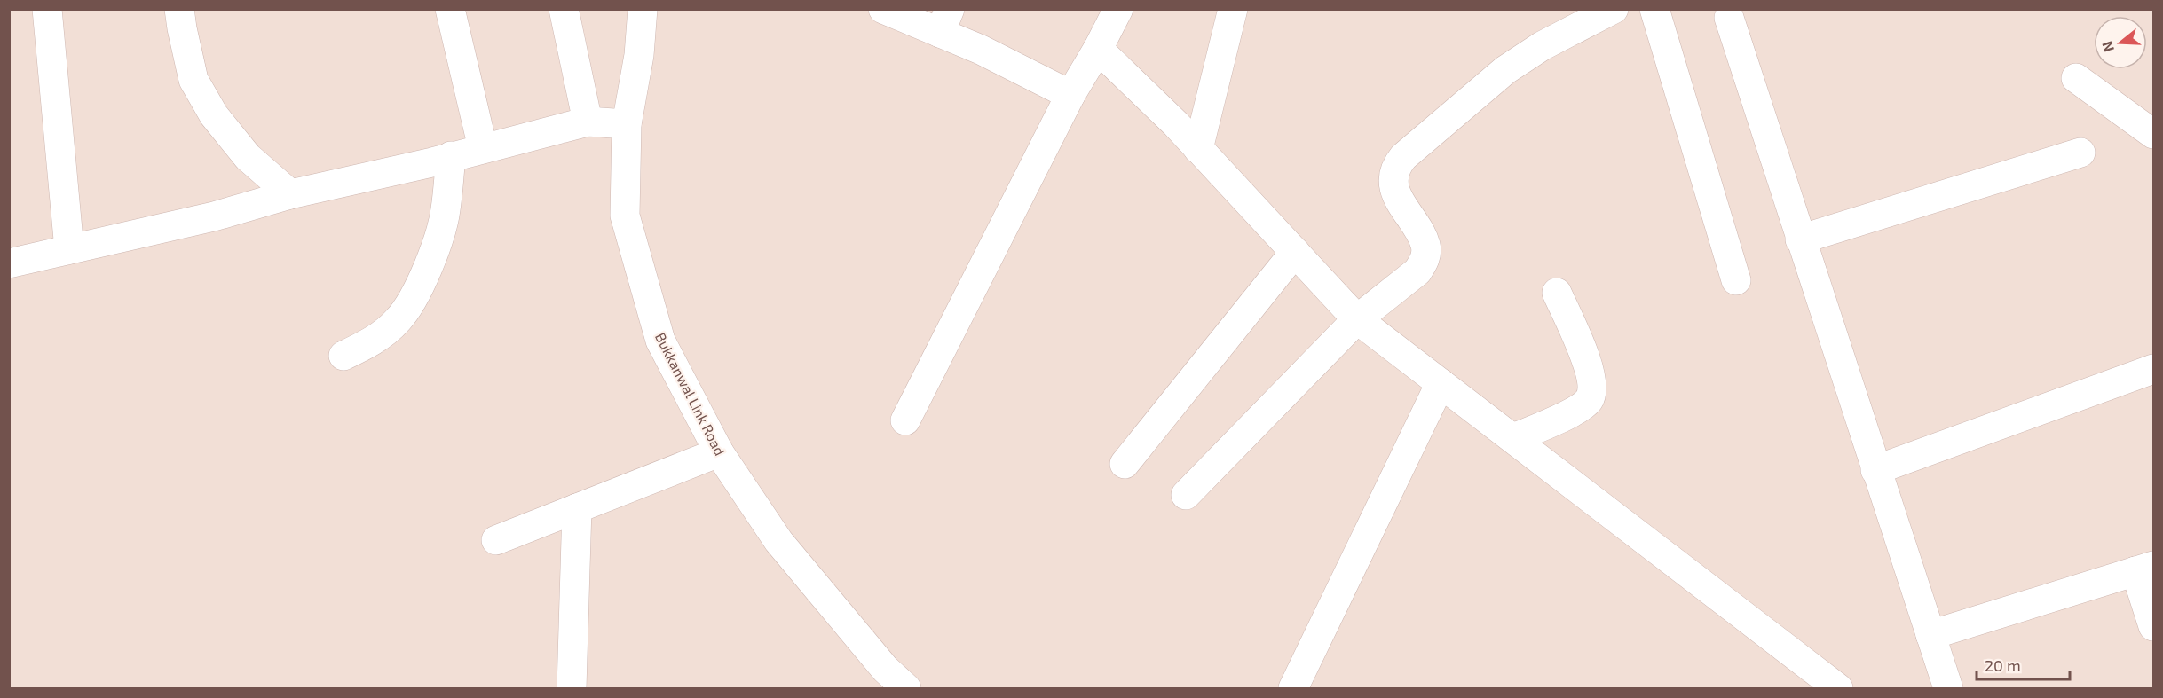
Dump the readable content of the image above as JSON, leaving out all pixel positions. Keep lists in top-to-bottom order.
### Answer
{
  "streets": {
    "street": ["Bukkanwal Link Road"]
  },
  "scale_bar": "20 m",
  "north": "left"
}
